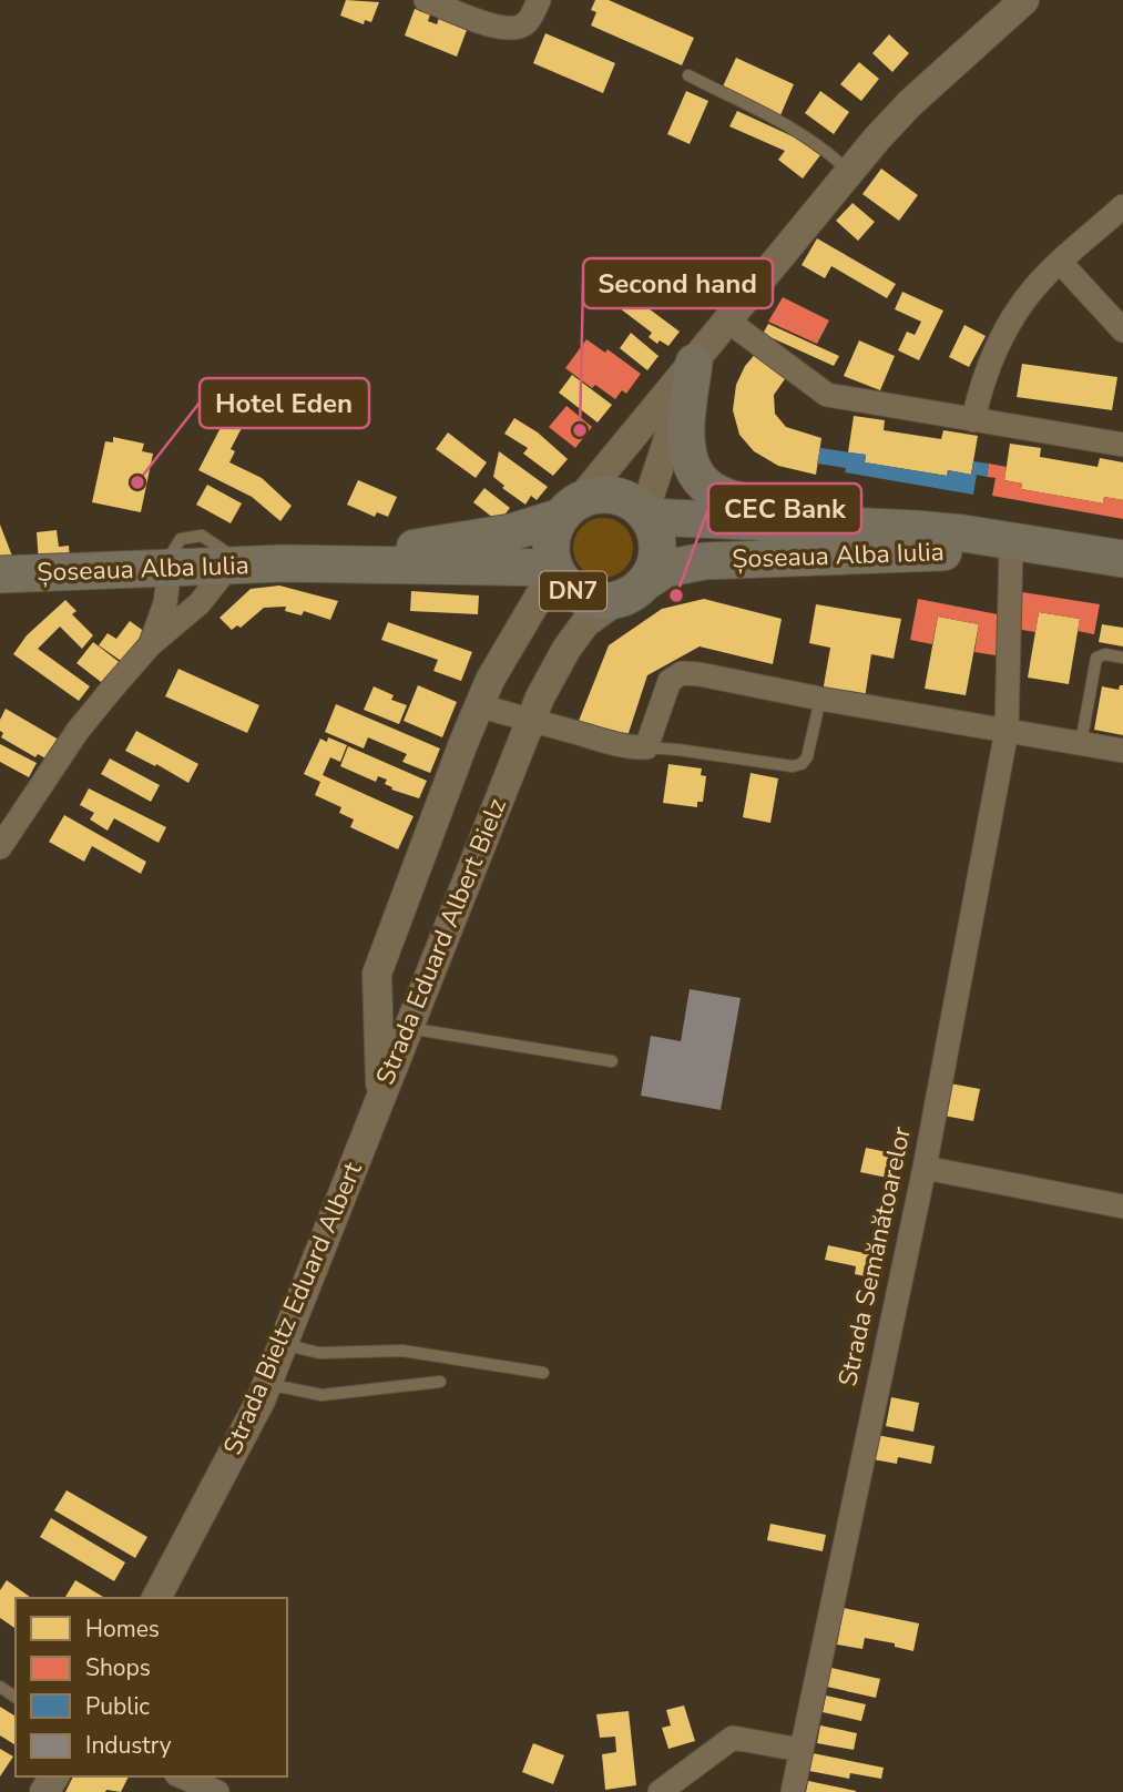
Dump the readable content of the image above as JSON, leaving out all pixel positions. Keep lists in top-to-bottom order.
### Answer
{
  "streets": {
    "main road": ["Șoseaua Alba Iulia", "DN7"],
    "street": ["Strada Eduard Albert Bielz", "Strada Semănătoarelor", "Strada Bieltz Eduard Albert"]
  },
  "crossings": [
    ["Șoseaua Alba Iulia", "DN7"],
    ["Șoseaua Alba Iulia", "Strada Eduard Albert Bielz"],
    ["Șoseaua Alba Iulia", "Strada Semănătoarelor"],
    ["DN7", "Strada Eduard Albert Bielz"],
    ["Strada Eduard Albert Bielz", "Strada Bieltz Eduard Albert"]
  ],
  "places": ["Second hand", "Hotel Eden", "CEC Bank"],
  "legend": [
    "Homes",
    "Shops",
    "Public",
    "Industry"
  ]
}
